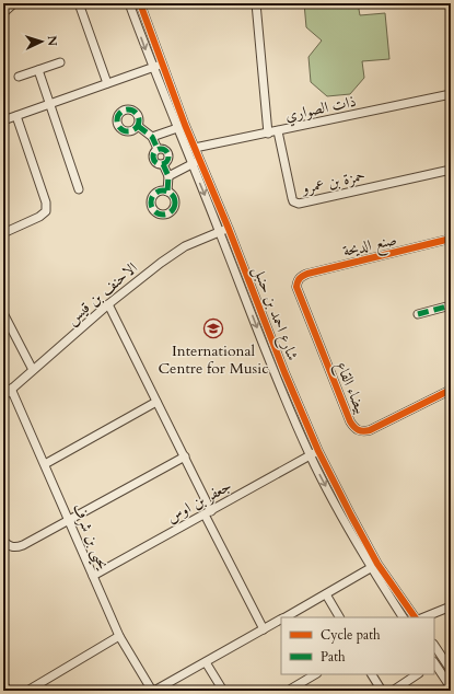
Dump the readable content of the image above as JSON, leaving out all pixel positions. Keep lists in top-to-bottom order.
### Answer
{
  "streets": {
    "street": [
      "ذات الصواري",
      "حمزة بن عمرو",
      "صنع الديحة",
      "الاحنف بن قيس",
      "شارع احمد بن حنبل",
      "بيضاء القاع",
      "جعفر بن اوس",
      "يحيى بن شرف"
    ]
  },
  "crossings": [
    ["ذات الصواري", "حمزة بن عمرو"],
    ["ذات الصواري", "شارع احمد بن حنبل"],
    ["صنع الديحة", "بيضاء القاع"],
    ["الاحنف بن قيس", "شارع احمد بن حنبل"],
    ["الاحنف بن قيس", "يحيى بن شرف"],
    ["شارع احمد بن حنبل", "جعفر بن اوس"],
    ["جعفر بن اوس", "يحيى بن شرف"]
  ],
  "places": {
    "school or university": ["International Centre for Music"]
  },
  "legend": ["Cycle path", "Path"],
  "north": "right"
}
